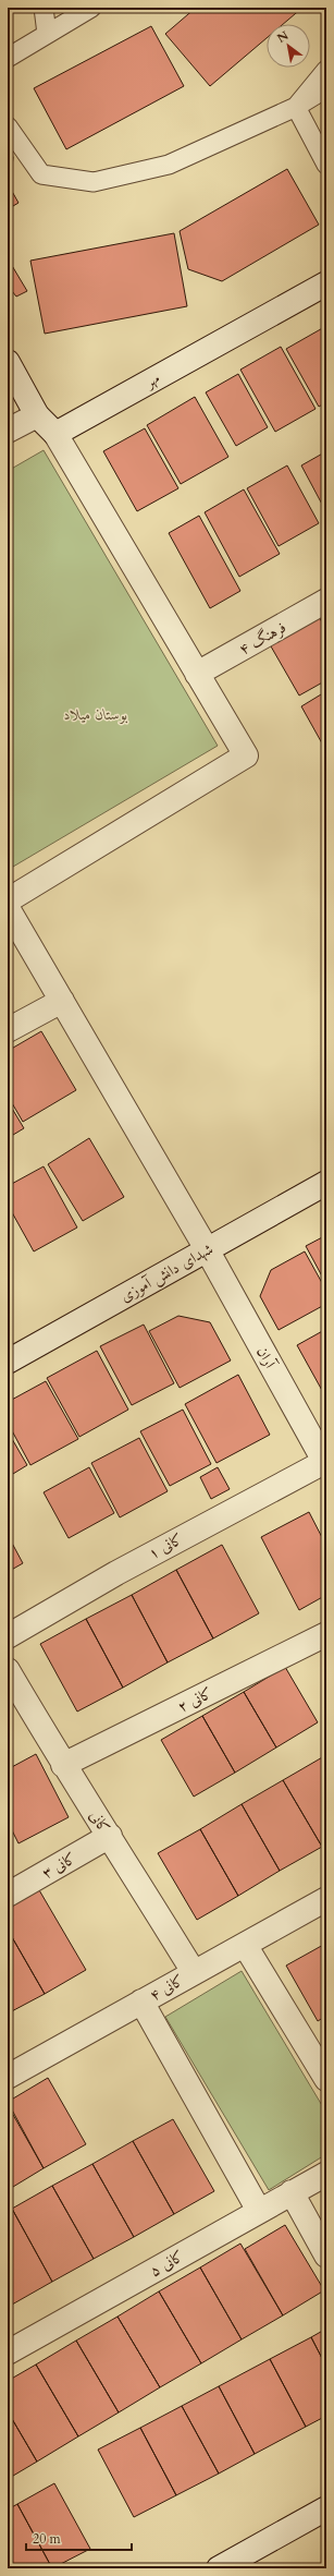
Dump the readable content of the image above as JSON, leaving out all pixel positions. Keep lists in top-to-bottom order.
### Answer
{
  "streets": {
    "street": [
      "مهر",
      "فرهنگ ۴",
      "شهدای دانش آموزی",
      "آران",
      "کانی ۱",
      "کانی ۲",
      "کانی",
      "کانی ۳",
      "کانی ۴",
      "کانی ۵"
    ]
  },
  "crossings": [
    ["شهدای دانش آموزی", "آران"],
    ["آران", "کانی ۱"],
    ["کانی ۲", "کانی"],
    ["کانی", "کانی ۳"],
    ["کانی", "کانی ۴"]
  ],
  "parks": ["بوستان میلاد"],
  "scale_bar": "20 m",
  "north": "top left"
}
